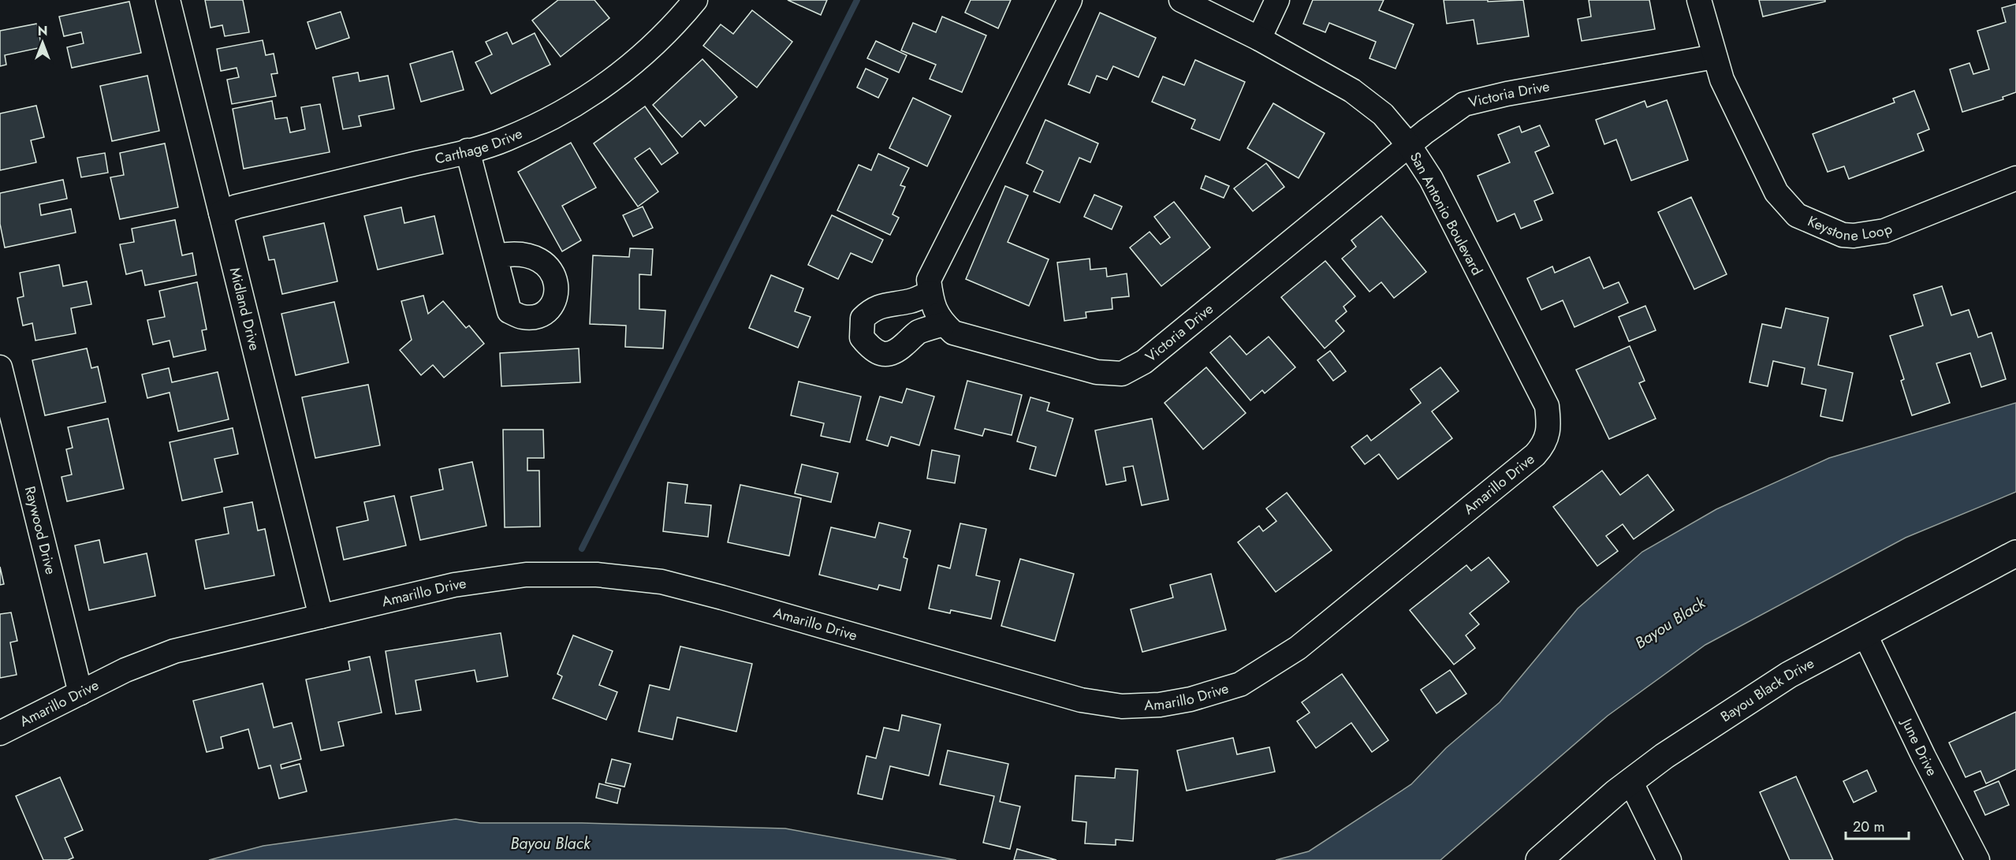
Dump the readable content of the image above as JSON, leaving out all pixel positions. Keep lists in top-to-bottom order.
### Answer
{
  "streets": {
    "main road": ["Bayou Black Drive"],
    "street": [
      "Victoria Drive",
      "Carthage Drive",
      "San Antonio Boulevard",
      "Keystone Loop",
      "Midland Drive",
      "Amarillo Drive",
      "Raywood Drive",
      "June Drive"
    ]
  },
  "crossings": [
    ["Victoria Drive", "San Antonio Boulevard"],
    ["Victoria Drive", "Keystone Loop"],
    ["Carthage Drive", "Midland Drive"],
    ["San Antonio Boulevard", "Amarillo Drive"],
    ["Midland Drive", "Amarillo Drive"],
    ["Amarillo Drive", "Raywood Drive"],
    ["Bayou Black Drive", "June Drive"]
  ],
  "water": ["Bayou Black"],
  "scale_bar": "20 m",
  "north": "top"
}
